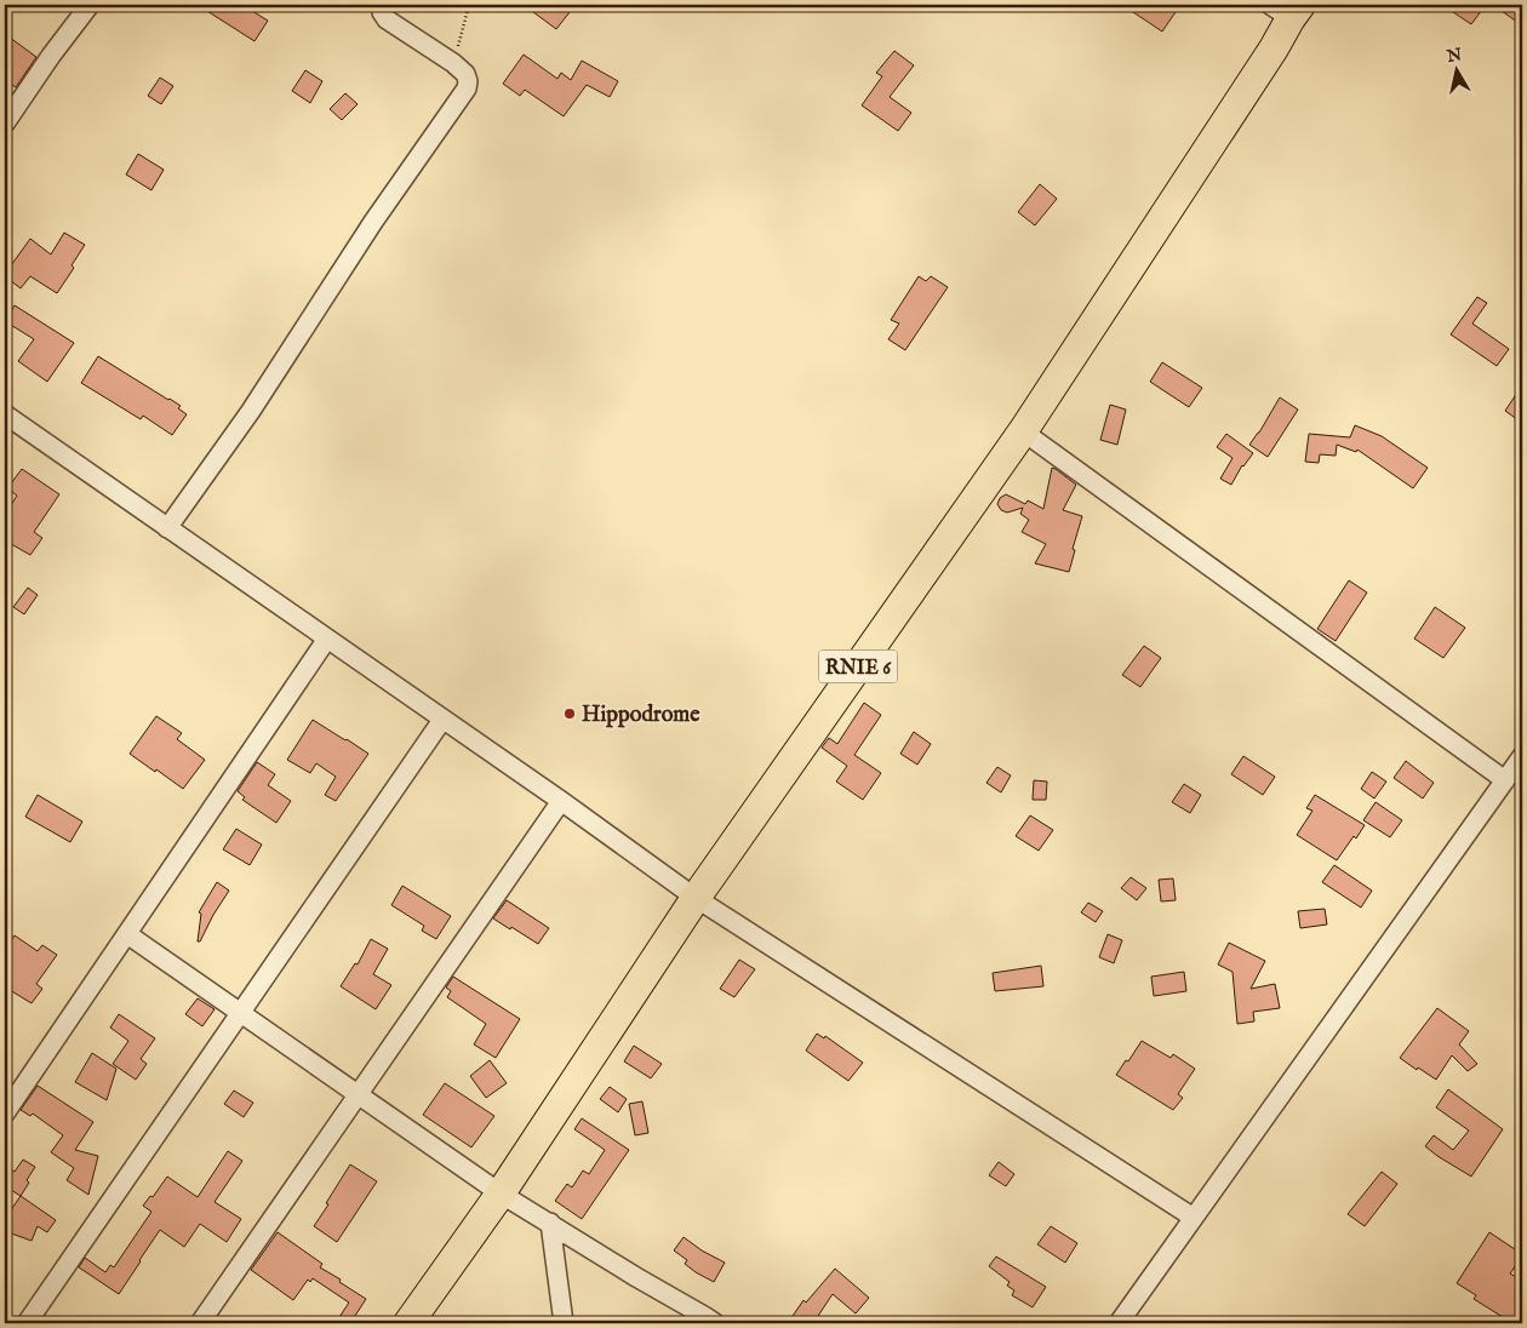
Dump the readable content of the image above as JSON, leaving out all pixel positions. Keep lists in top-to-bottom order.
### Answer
{
  "streets": {
    "main road": ["RNIE 6"]
  },
  "places": ["Hippodrome"],
  "north": "top"
}
